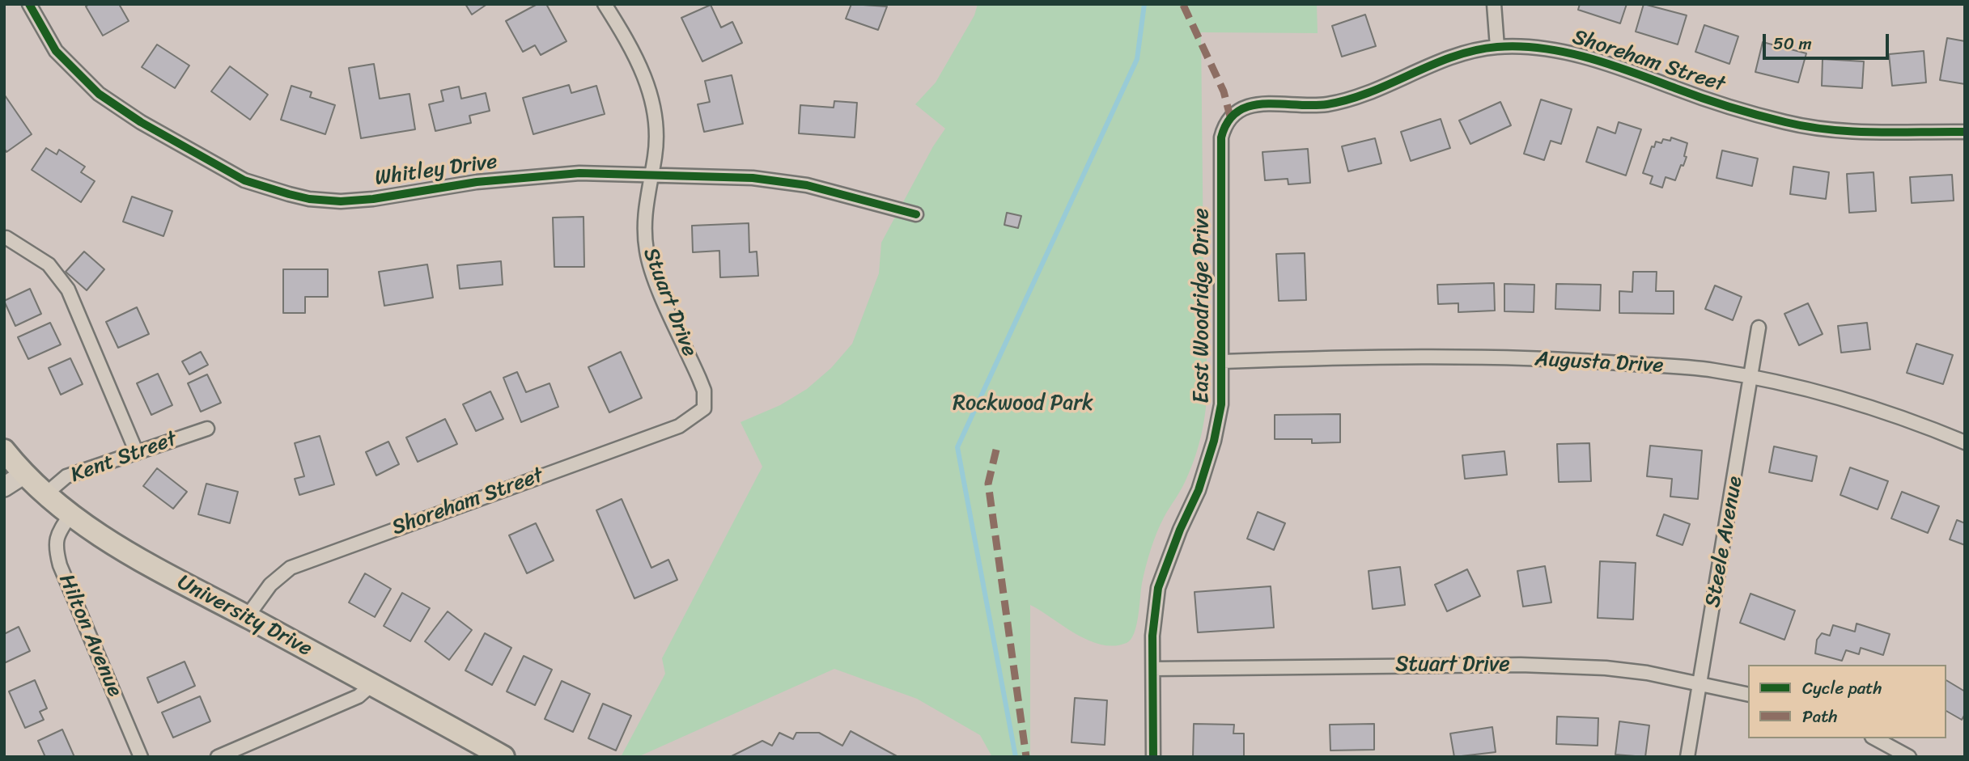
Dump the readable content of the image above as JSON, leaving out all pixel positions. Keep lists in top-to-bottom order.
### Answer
{
  "streets": {
    "main road": ["University Drive"],
    "street": [
      "Shoreham Street",
      "Whitley Drive",
      "Stuart Drive",
      "East Woodridge Drive",
      "Augusta Drive",
      "Kent Street",
      "Steele Avenue",
      "Hilton Avenue"
    ]
  },
  "crossings": [
    ["Shoreham Street", "Stuart Drive"],
    ["Shoreham Street", "East Woodridge Drive"],
    ["Shoreham Street", "University Drive"],
    ["Whitley Drive", "Stuart Drive"],
    ["Stuart Drive", "East Woodridge Drive"],
    ["Stuart Drive", "Steele Avenue"],
    ["East Woodridge Drive", "Augusta Drive"],
    ["Augusta Drive", "Steele Avenue"],
    ["Kent Street", "University Drive"],
    ["University Drive", "Hilton Avenue"]
  ],
  "parks": ["Rockwood Park"],
  "legend": ["Cycle path", "Path"],
  "scale_bar": "50 m"
}
